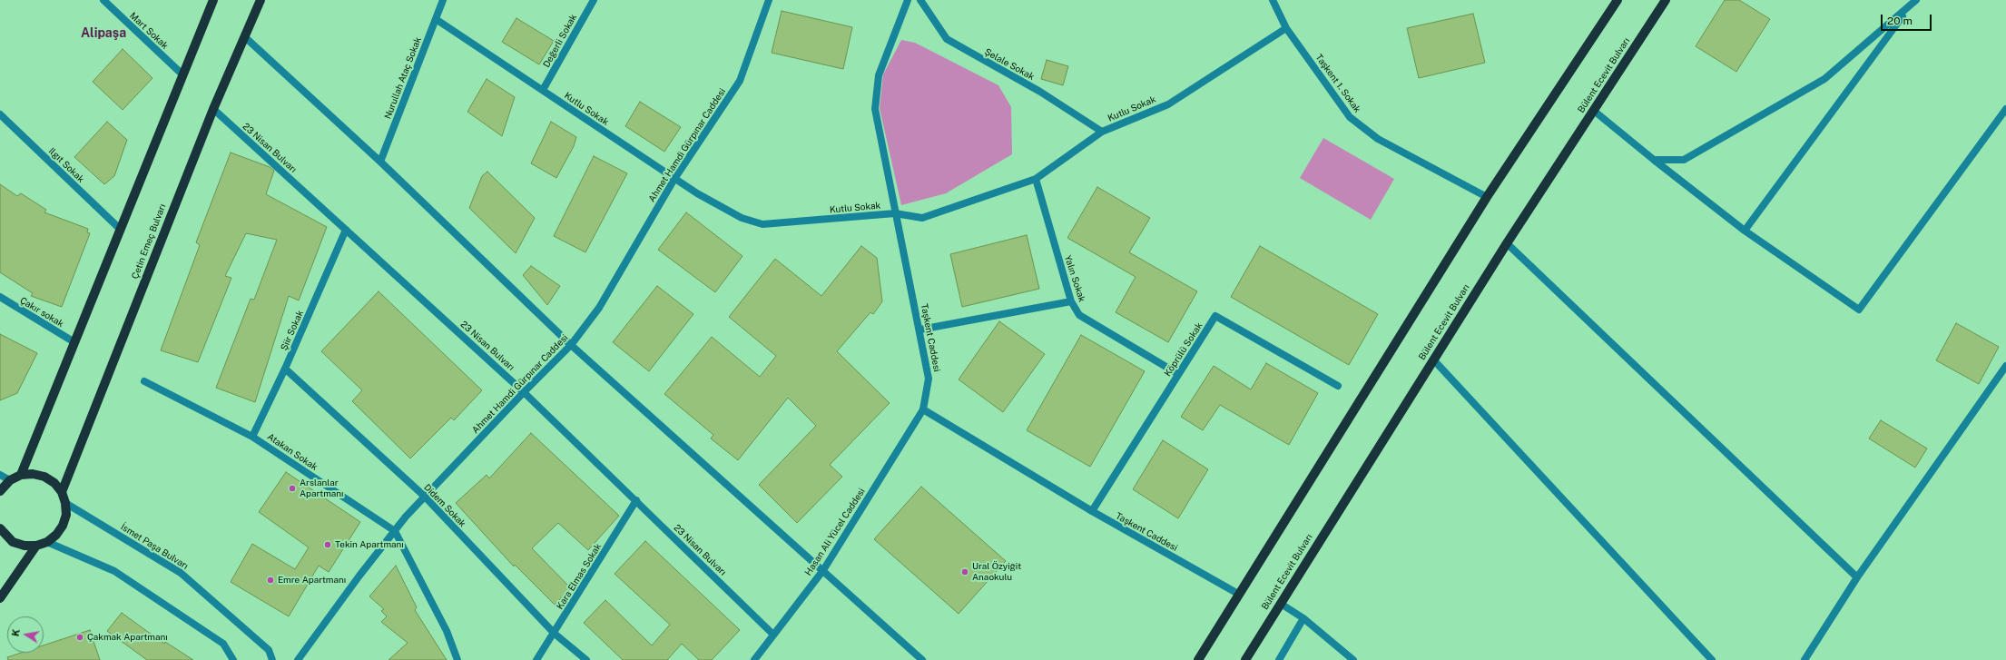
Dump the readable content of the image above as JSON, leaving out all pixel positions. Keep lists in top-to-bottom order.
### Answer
{
  "streets": {
    "main road": ["Bülent Ecevit Bulvarı", "Çetin Emeç Bulvarı"],
    "street": [
      "Mart Sokak",
      "Değerli Sokak",
      "Şelale Sokak",
      "Nurullah Ataç Sokak",
      "Taşkent 1. Sokak",
      "Kutlu Sokak",
      "Ahmet Hamdi Gürpınar Caddesi",
      "23 Nisan Bulvarı",
      "Ilgıt Sokak",
      "Yalın Sokak",
      "Çakır sokak",
      "Şiir Sokak",
      "Taşkent Caddesi",
      "Köprülü Sokak",
      "Atakan Sokak",
      "Didem Sokak",
      "Hasan Ali Yücel Caddesi",
      "İsmet Paşa Bulvarı",
      "Kara Elmas Sokak"
    ]
  },
  "crossings": [
    ["Değerli Sokak", "Kutlu Sokak"],
    ["Şelale Sokak", "Kutlu Sokak"],
    ["Nurullah Ataç Sokak", "Kutlu Sokak"],
    ["Taşkent 1. Sokak", "Kutlu Sokak"],
    ["Kutlu Sokak", "Ahmet Hamdi Gürpınar Caddesi"],
    ["Kutlu Sokak", "Yalın Sokak"],
    ["Kutlu Sokak", "Taşkent Caddesi"],
    ["Ahmet Hamdi Gürpınar Caddesi", "23 Nisan Bulvarı"],
    ["Ahmet Hamdi Gürpınar Caddesi", "Atakan Sokak"],
    ["Ahmet Hamdi Gürpınar Caddesi", "Didem Sokak"],
    ["23 Nisan Bulvarı", "Çetin Emeç Bulvarı"],
    ["23 Nisan Bulvarı", "Şiir Sokak"],
    ["23 Nisan Bulvarı", "Hasan Ali Yücel Caddesi"],
    ["23 Nisan Bulvarı", "Kara Elmas Sokak"],
    ["Yalın Sokak", "Köprülü Sokak"],
    ["Şiir Sokak", "Atakan Sokak"],
    ["Şiir Sokak", "Didem Sokak"],
    ["Taşkent Caddesi", "Köprülü Sokak"],
    ["Taşkent Caddesi", "Hasan Ali Yücel Caddesi"],
    ["Didem Sokak", "Kara Elmas Sokak"]
  ],
  "districts": ["Alipaşa"],
  "places": [
    "Arslanlar Apartmanı",
    "Tekin Apartmanı",
    "Ural Özyiğit Anaokulu",
    "Emre Apartmanı",
    "Çakmak Apartmanı"
  ],
  "scale_bar": "20 m",
  "north": "left"
}
